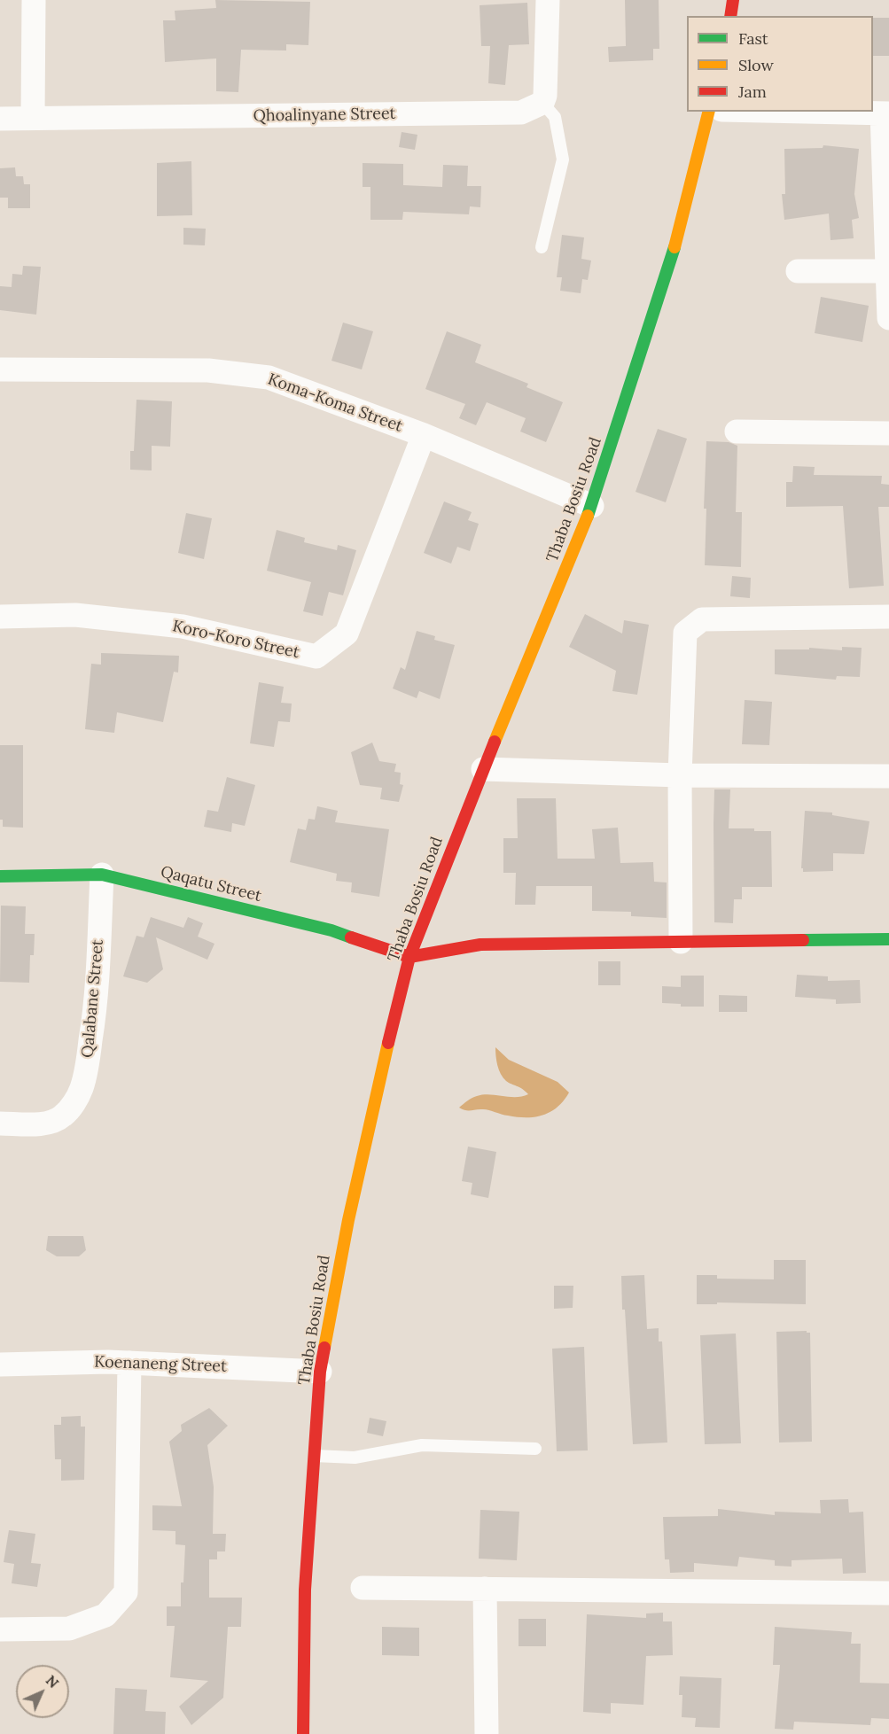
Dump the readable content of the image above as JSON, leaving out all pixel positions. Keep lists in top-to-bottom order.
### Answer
{
  "streets": {
    "street": [
      "Qhoalinyane Street",
      "Koma-Koma Street",
      "Thaba Bosiu Road",
      "Koro-Koro Street",
      "Qaqatu Street",
      "Qalabane Street",
      "Koenaneng Street"
    ]
  },
  "crossings": [
    ["Koma-Koma Street", "Thaba Bosiu Road"],
    ["Koma-Koma Street", "Koro-Koro Street"],
    ["Thaba Bosiu Road", "Qaqatu Street"],
    ["Thaba Bosiu Road", "Koenaneng Street"],
    ["Qaqatu Street", "Qalabane Street"]
  ],
  "legend": ["Fast", "Slow", "Jam"],
  "north": "top right"
}
